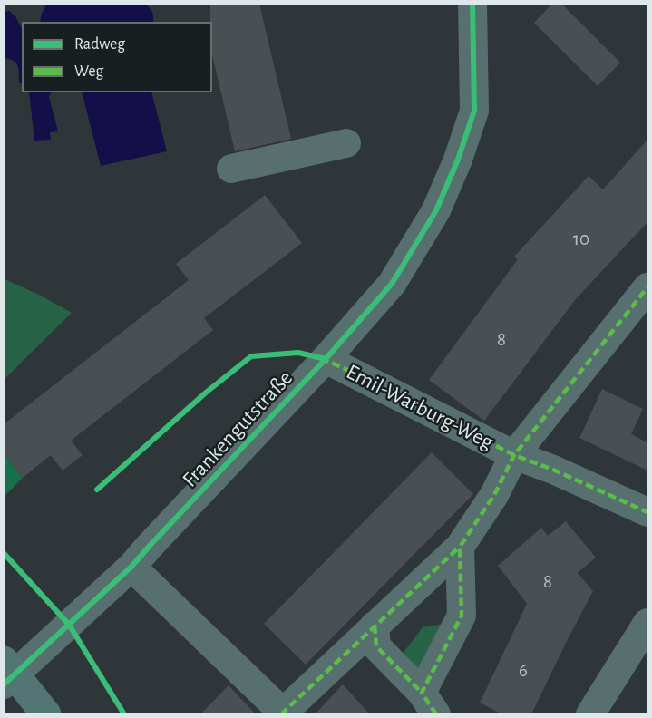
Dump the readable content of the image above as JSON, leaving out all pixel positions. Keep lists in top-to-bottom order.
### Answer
{
  "streets": {
    "street": ["Emil-Warburg-Weg", "Frankengutstraße"]
  },
  "crossings": [
    ["Emil-Warburg-Weg", "Frankengutstraße"]
  ],
  "house_numbers": [
    "10",
    "8",
    "8",
    "6"
  ],
  "legend": ["Radweg", "Weg"]
}
